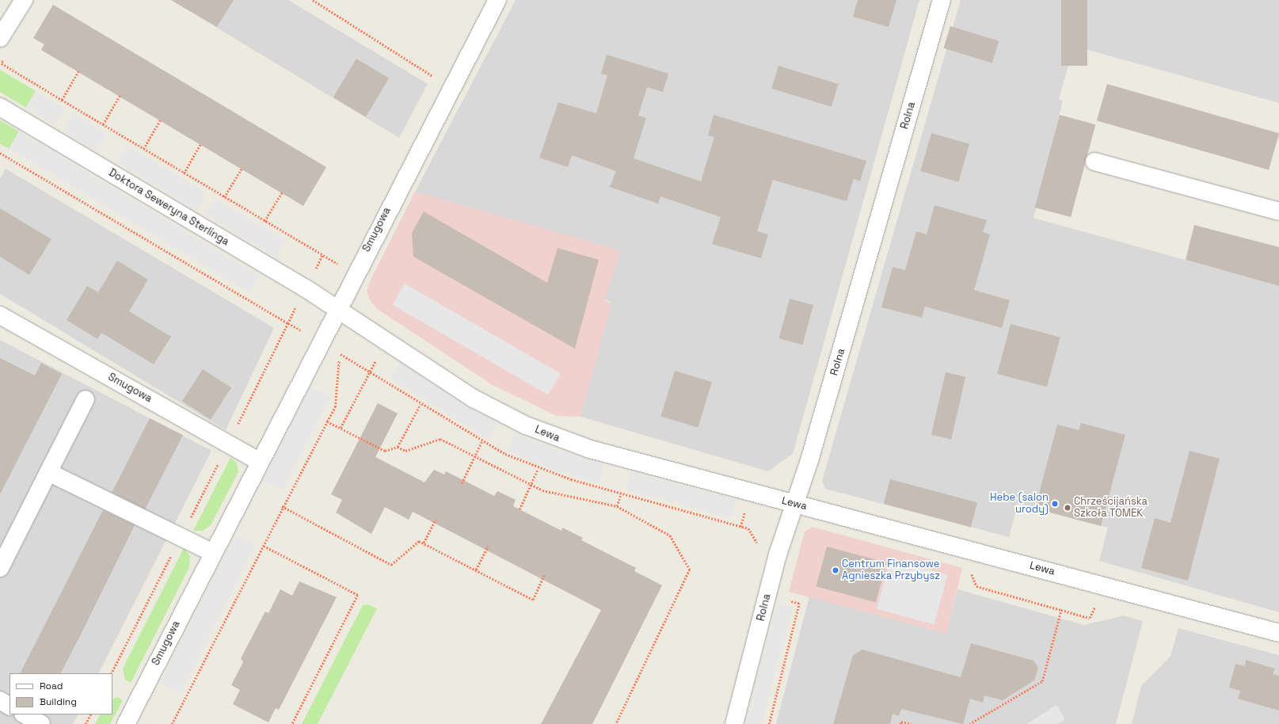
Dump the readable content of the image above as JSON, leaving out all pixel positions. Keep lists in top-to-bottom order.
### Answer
{
  "streets": {
    "street": [
      "Rolna",
      "Doktora Seweryna Sterlinga",
      "Smugowa",
      "Lewa"
    ]
  },
  "crossings": [
    ["Rolna", "Lewa"],
    ["Doktora Seweryna Sterlinga", "Smugowa"],
    ["Doktora Seweryna Sterlinga", "Lewa"],
    ["Smugowa", "Lewa"]
  ],
  "places": ["Hebe (salon urody)", "Chrześcijańska Szkoła TOMEK", "Centrum Finansowe Agnieszka Przybysz"],
  "legend": ["Road", "Building"]
}
